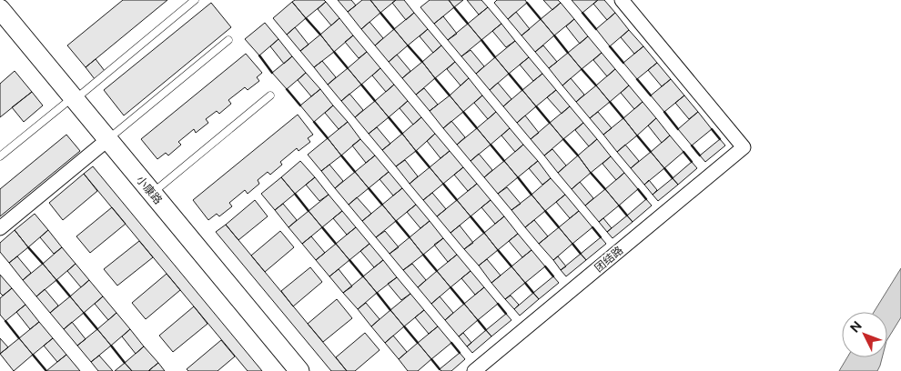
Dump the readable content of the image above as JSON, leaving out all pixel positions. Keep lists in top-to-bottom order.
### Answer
{
  "streets": {
    "street": ["小康路", "团结路"]
  },
  "north": "top left"
}
